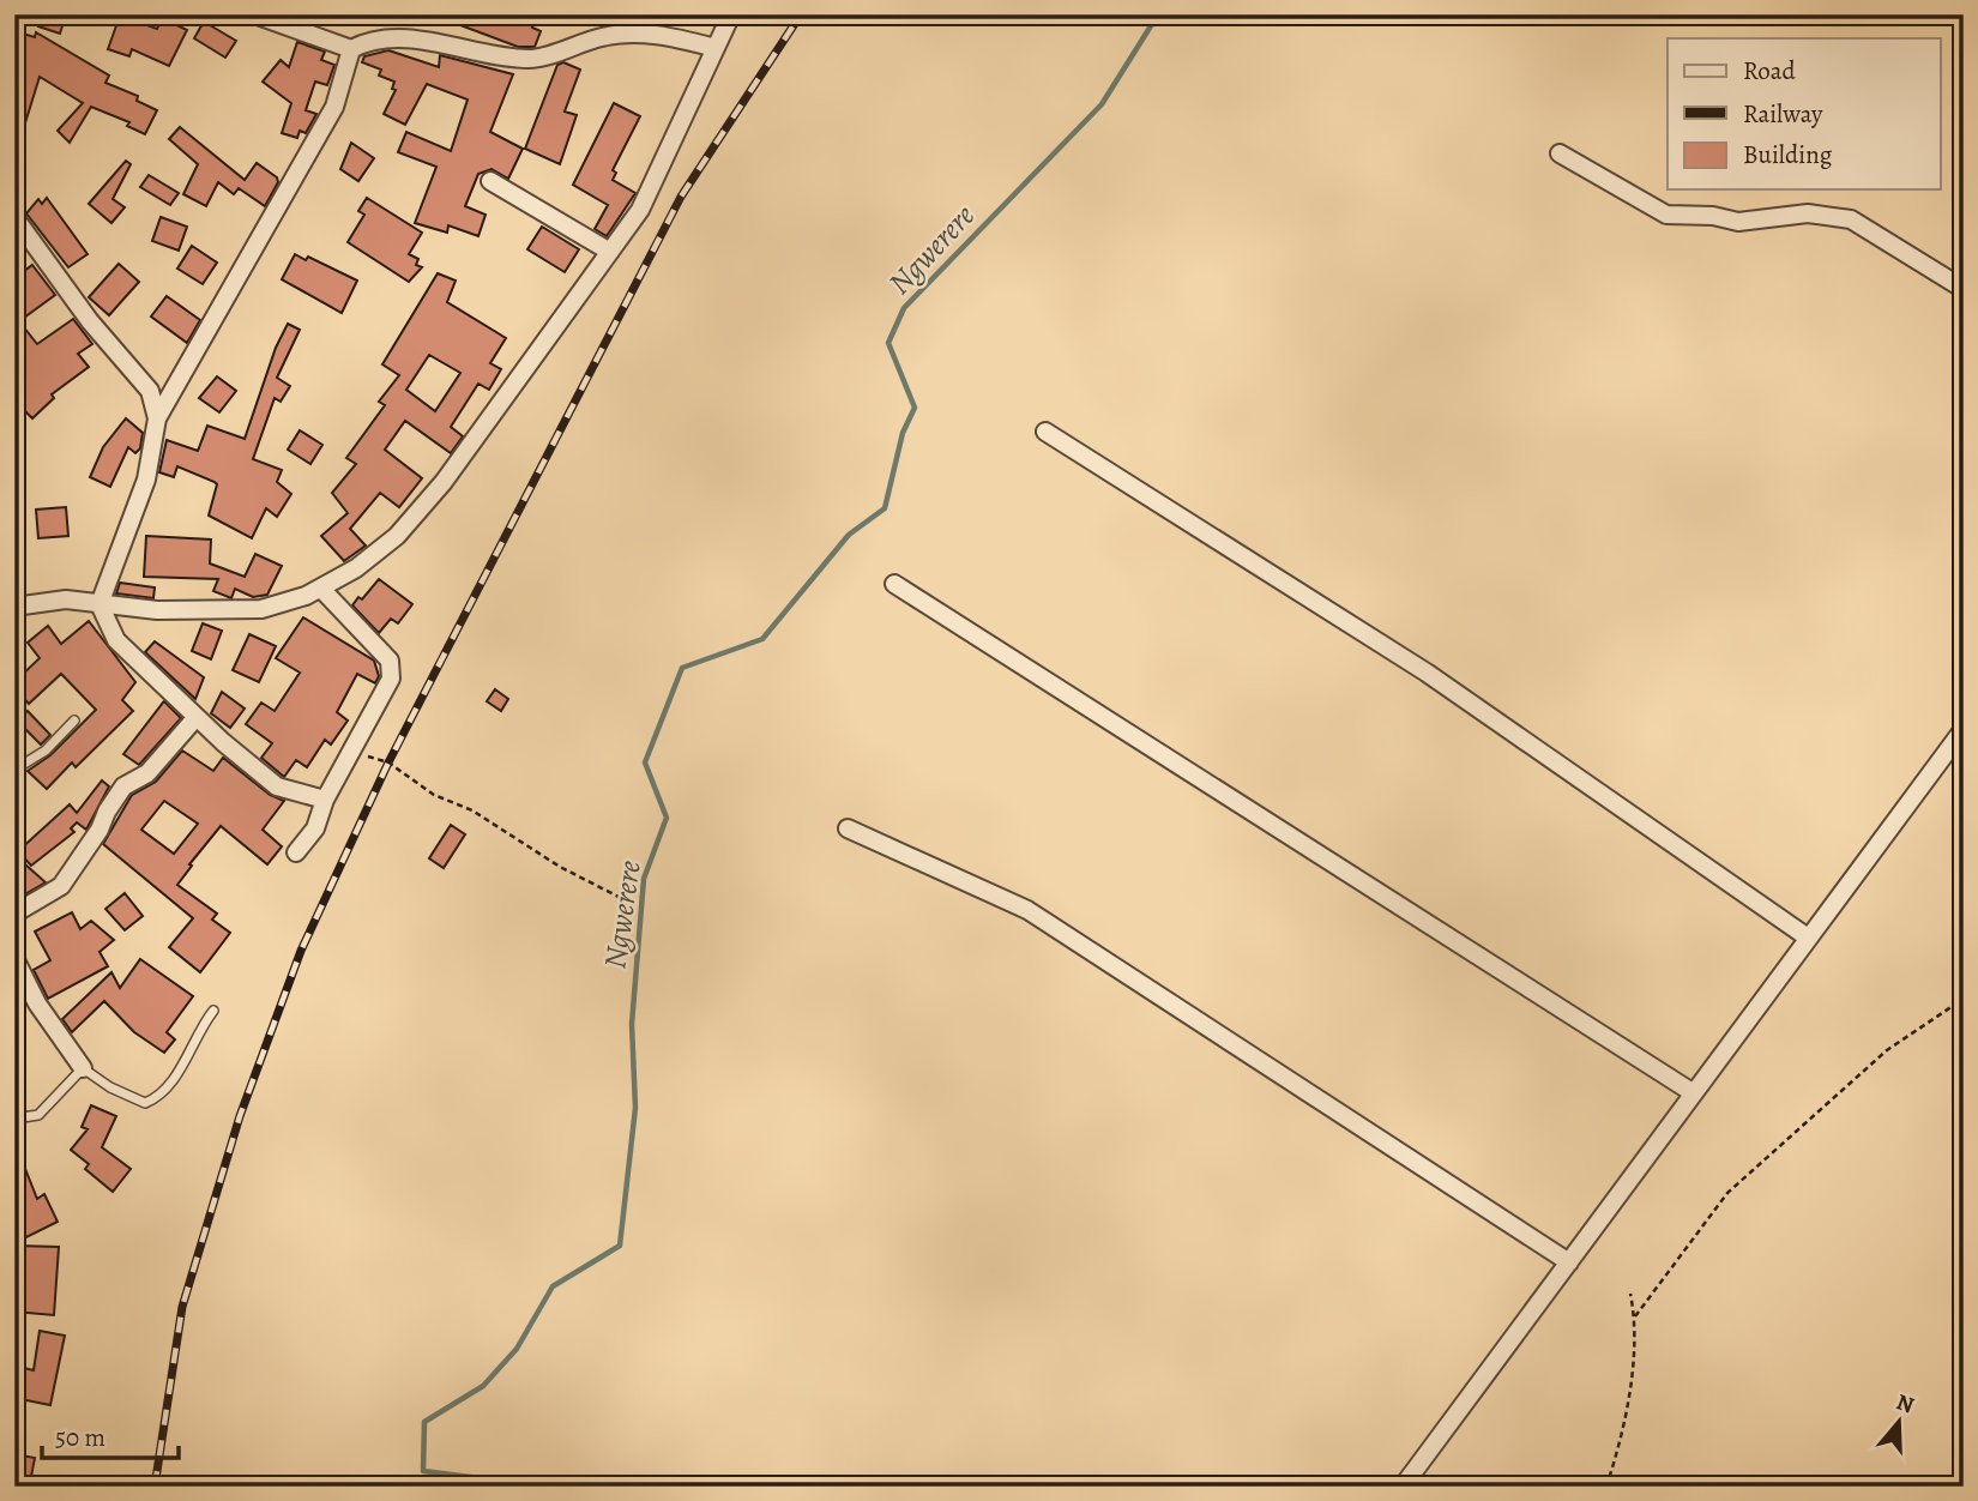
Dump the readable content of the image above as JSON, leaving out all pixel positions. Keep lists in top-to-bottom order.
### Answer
{
  "water": ["Ngwerere"],
  "legend": ["Road", "Railway", "Building"],
  "scale_bar": "50 m",
  "north": "top"
}
